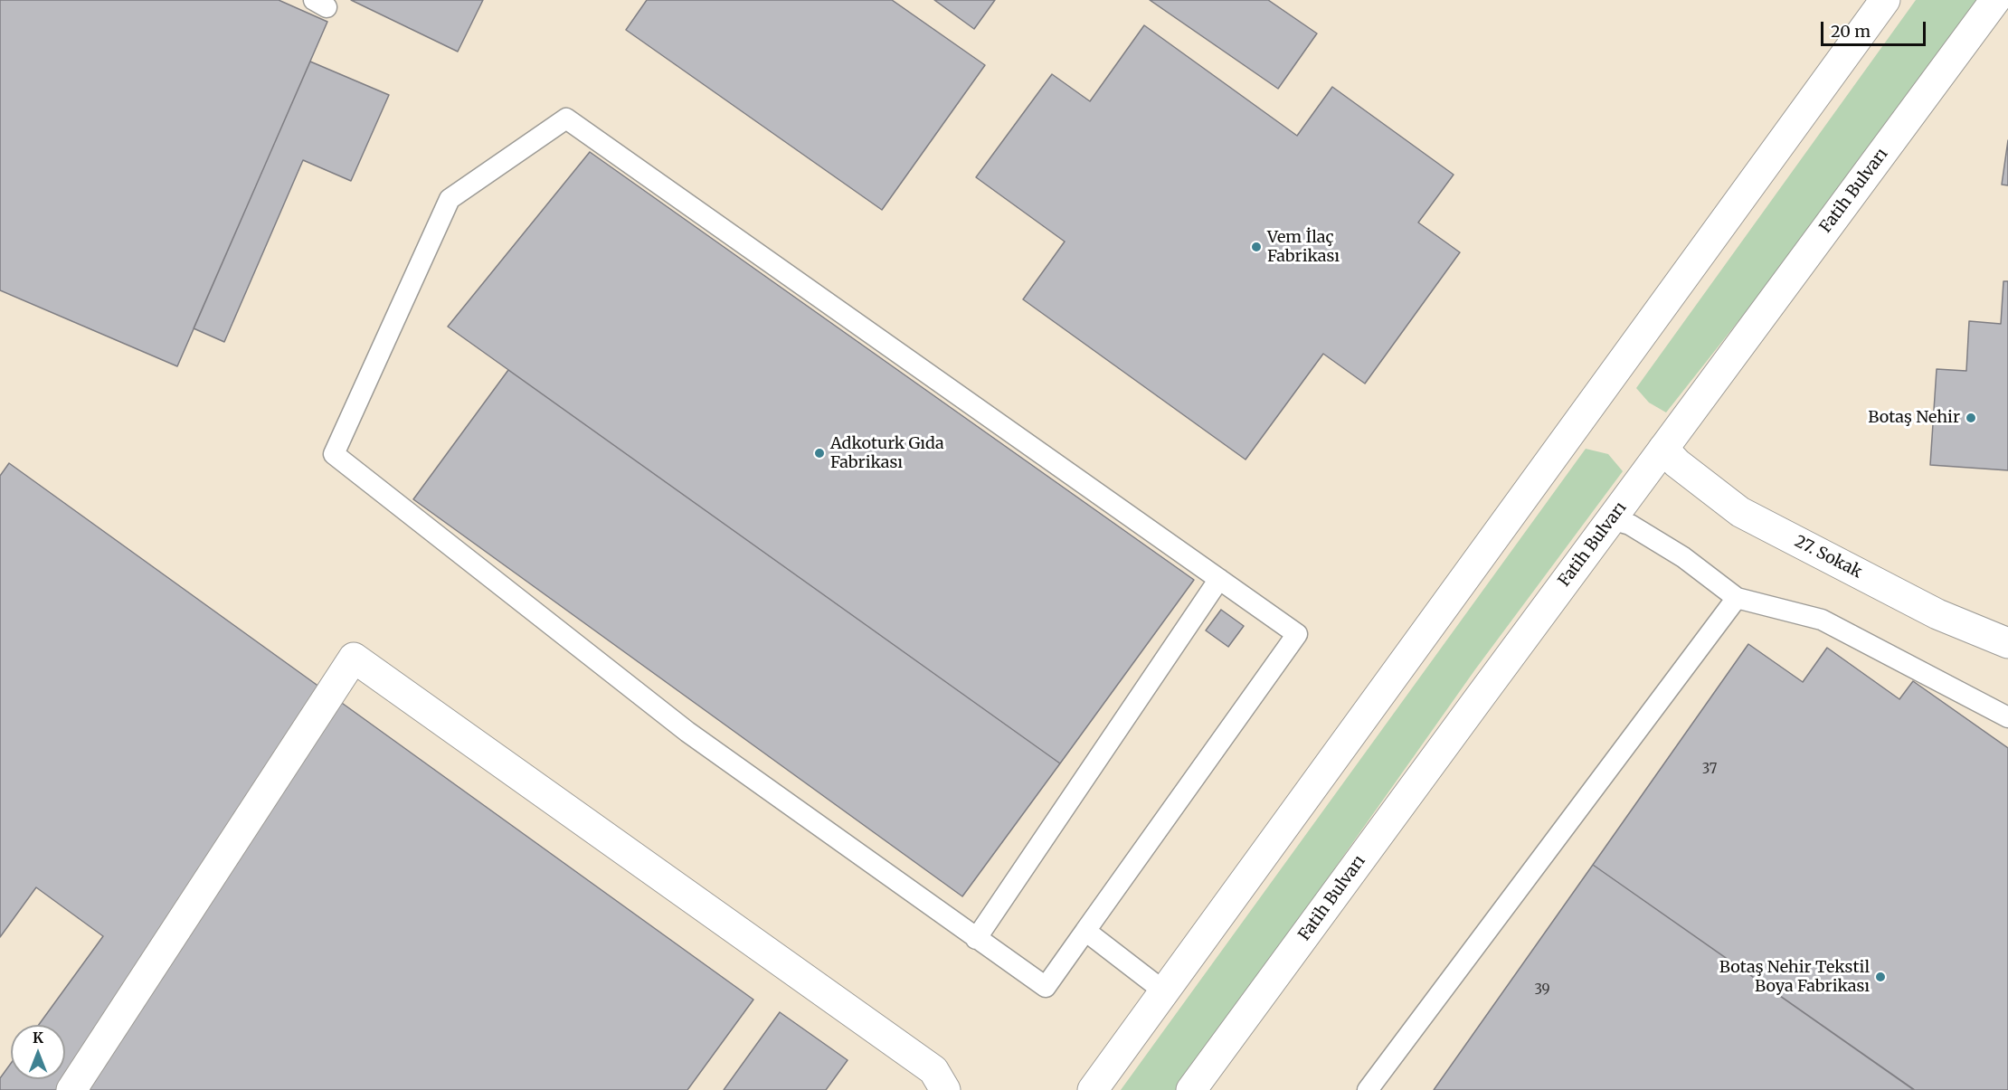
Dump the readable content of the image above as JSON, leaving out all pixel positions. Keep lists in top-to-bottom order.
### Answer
{
  "streets": {
    "main road": ["Fatih Bulvarı", "27. Sokak"]
  },
  "crossings": [
    ["Fatih Bulvarı", "27. Sokak"]
  ],
  "places": [
    "Vem İlaç Fabrikası",
    "Botaş Nehir",
    "Adkoturk Gıda Fabrikası",
    "Botaş Nehir Tekstil Boya Fabrikası"
  ],
  "house_numbers": ["37", "39"],
  "scale_bar": "20 m",
  "north": "top"
}
